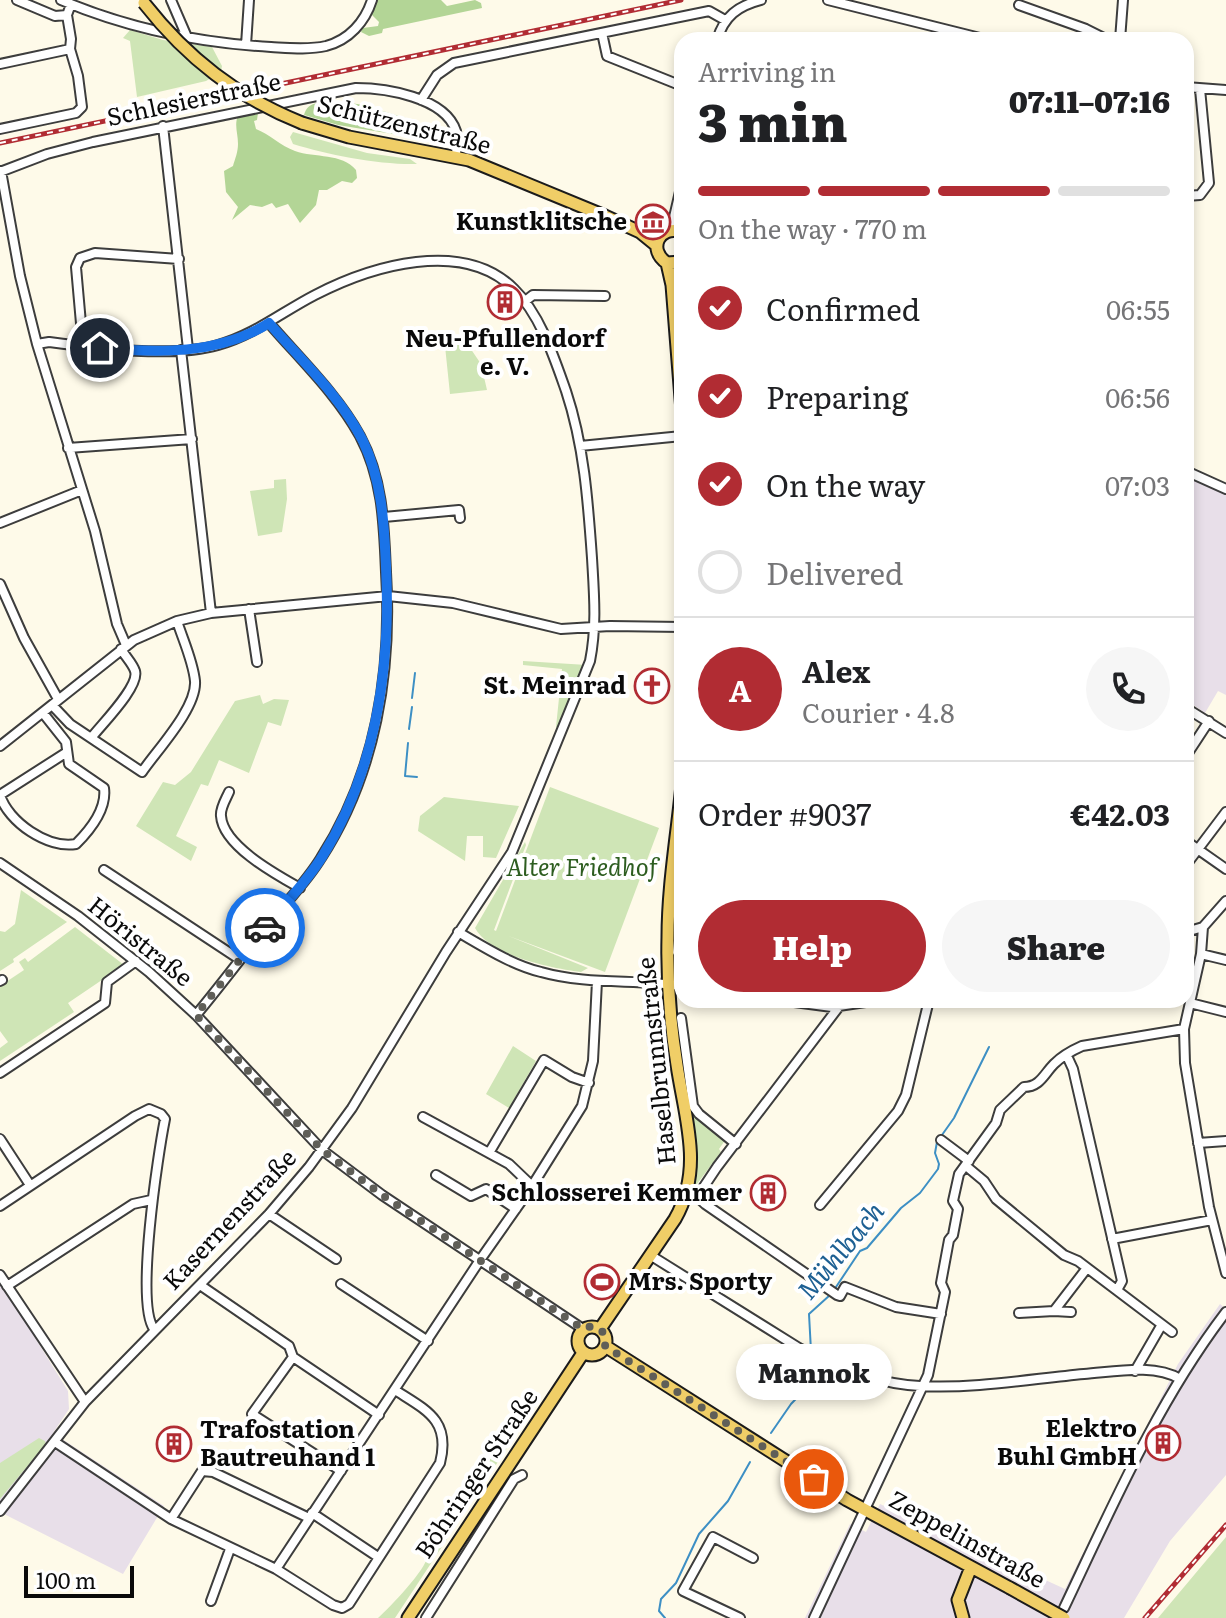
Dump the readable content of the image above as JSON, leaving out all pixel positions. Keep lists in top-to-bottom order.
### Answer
{
  "streets": {
    "main road": [
      "Schützenstraße",
      "Haselbrunnstraße",
      "Böhringer Straße",
      "Zeppelinstraße"
    ],
    "street": ["Schlesierstraße", "Höristraße", "Kasernenstraße"]
  },
  "crossings": [
    ["Schlesierstraße", "Schützenstraße"],
    ["Höristraße", "Kasernenstraße"],
    ["Höristraße", "Böhringer Straße"],
    ["Höristraße", "Zeppelinstraße"],
    ["Böhringer Straße", "Zeppelinstraße"]
  ],
  "water": ["Mühlbach"],
  "parks": ["Alter Friedhof"],
  "places": {
    "museum": ["Kunstklitsche"],
    "building": [
      "Neu-Pfullendorf e. V.",
      "Schlosserei Kemmer",
      "Elektro Buhl GmbH",
      "Trafostation Bautreuhand 1"
    ],
    "church": ["St. Meinrad"],
    "sports": ["Mrs. Sporty"],
    "other": ["Mannok"]
  },
  "scale_bar": "100 m",
  "page": {
    "heading": ["3 min", "Arriving in", "07:11–07:16"],
    "panel": [
      "Alex",
      "Courier · 4.8",
      "Order #9037",
      "€42.03"
    ],
    "bar": "On the way · 770 m",
    "list": [
      ["Confirmed", "06:55"],
      ["Preparing", "06:56"],
      ["On the way", "07:03"],
      "Delivered"
    ],
    "round": "A",
    "buttons": ["Help", "Share"],
    "bubble": "Mannok",
    "scale": "100 m"
  }
}
